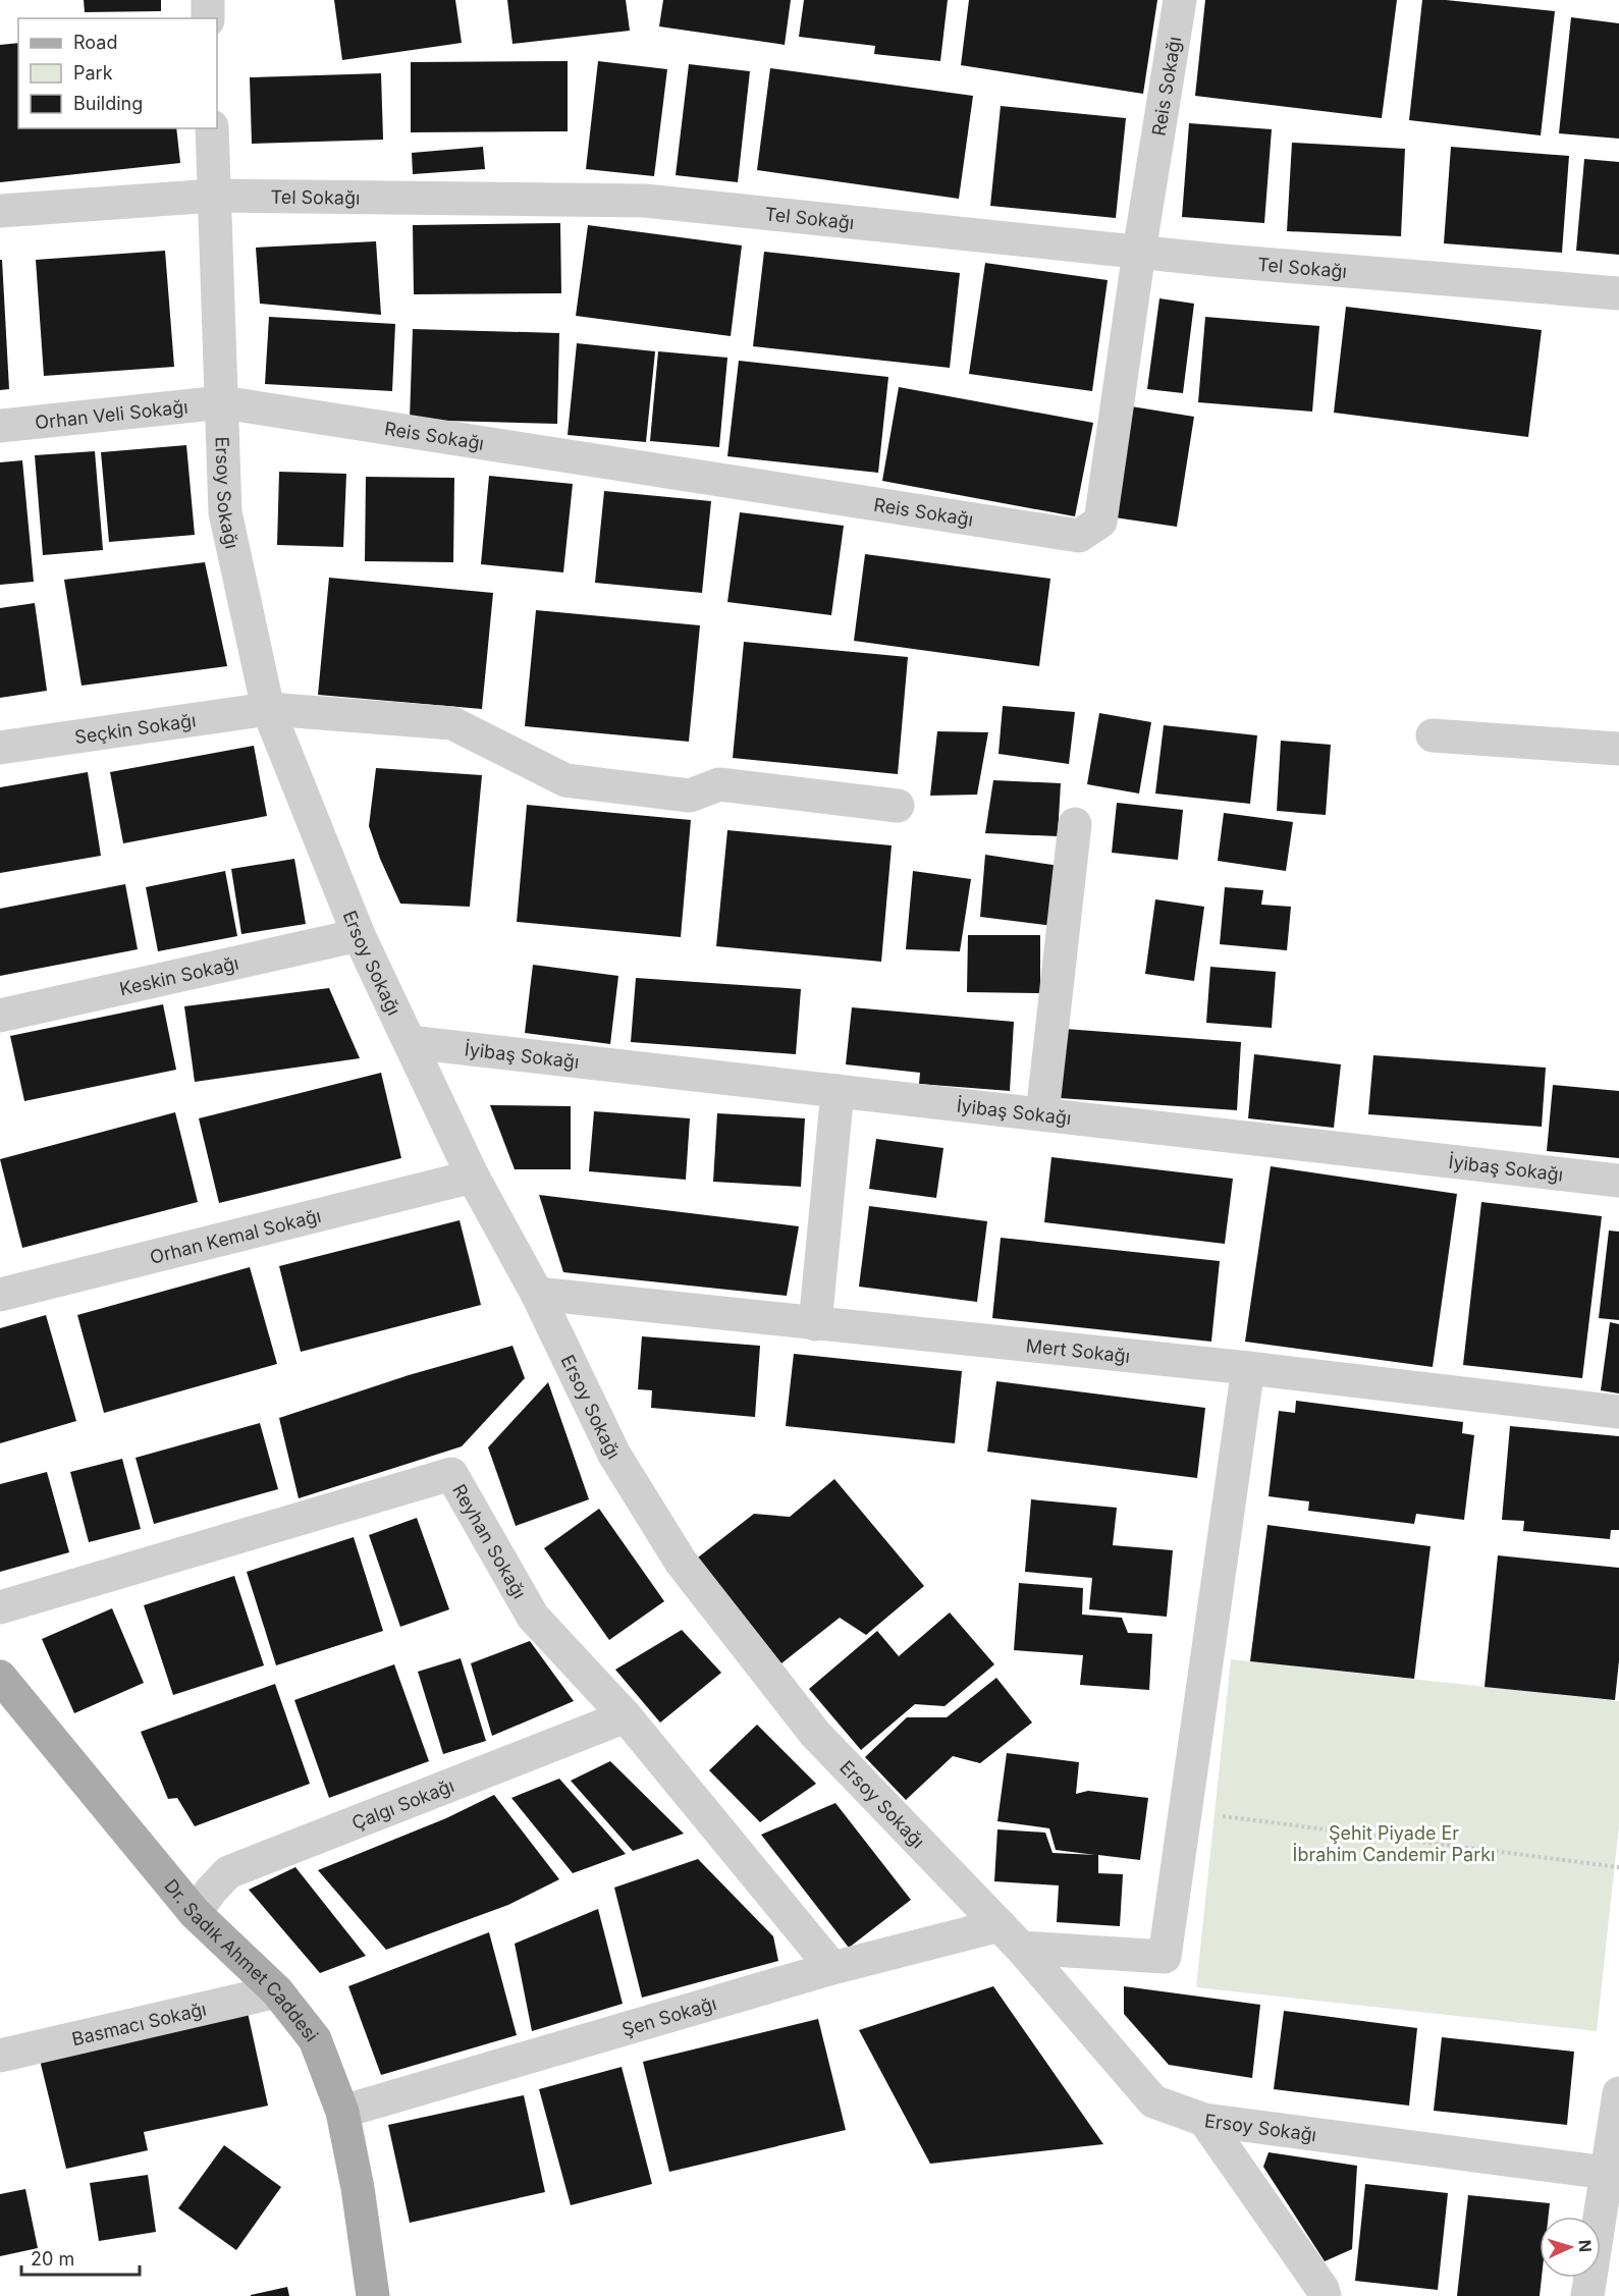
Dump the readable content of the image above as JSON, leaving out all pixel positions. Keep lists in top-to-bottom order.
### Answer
{
  "streets": {
    "main road": ["Dr. Sadık Ahmet Caddesi"],
    "street": [
      "Reis Sokağı",
      "Tel Sokağı",
      "Orhan Veli Sokağı",
      "Ersoy Sokağı",
      "Seçkin Sokağı",
      "Keskin Sokağı",
      "İyibaş Sokağı",
      "Orhan Kemal Sokağı",
      "Mert Sokağı",
      "Reyhan Sokağı",
      "Çalgı Sokağı",
      "Şen Sokağı",
      "Basmacı Sokağı"
    ]
  },
  "crossings": [
    ["Reis Sokağı", "Tel Sokağı"],
    ["Reis Sokağı", "Orhan Veli Sokağı"],
    ["Reis Sokağı", "Ersoy Sokağı"],
    ["Tel Sokağı", "Ersoy Sokağı"],
    ["Orhan Veli Sokağı", "Ersoy Sokağı"],
    ["Ersoy Sokağı", "Seçkin Sokağı"],
    ["Ersoy Sokağı", "Keskin Sokağı"],
    ["Ersoy Sokağı", "İyibaş Sokağı"],
    ["Ersoy Sokağı", "Orhan Kemal Sokağı"],
    ["Ersoy Sokağı", "Mert Sokağı"],
    ["Ersoy Sokağı", "Şen Sokağı"],
    ["Reyhan Sokağı", "Çalgı Sokağı"],
    ["Reyhan Sokağı", "Şen Sokağı"],
    ["Çalgı Sokağı", "Dr. Sadık Ahmet Caddesi"],
    ["Dr. Sadık Ahmet Caddesi", "Şen Sokağı"],
    ["Dr. Sadık Ahmet Caddesi", "Basmacı Sokağı"]
  ],
  "parks": ["Şehit Piyade Er İbrahim Candemir Parkı"],
  "legend": ["Road", "Park", "Building"],
  "scale_bar": "20 m",
  "north": "right"
}
